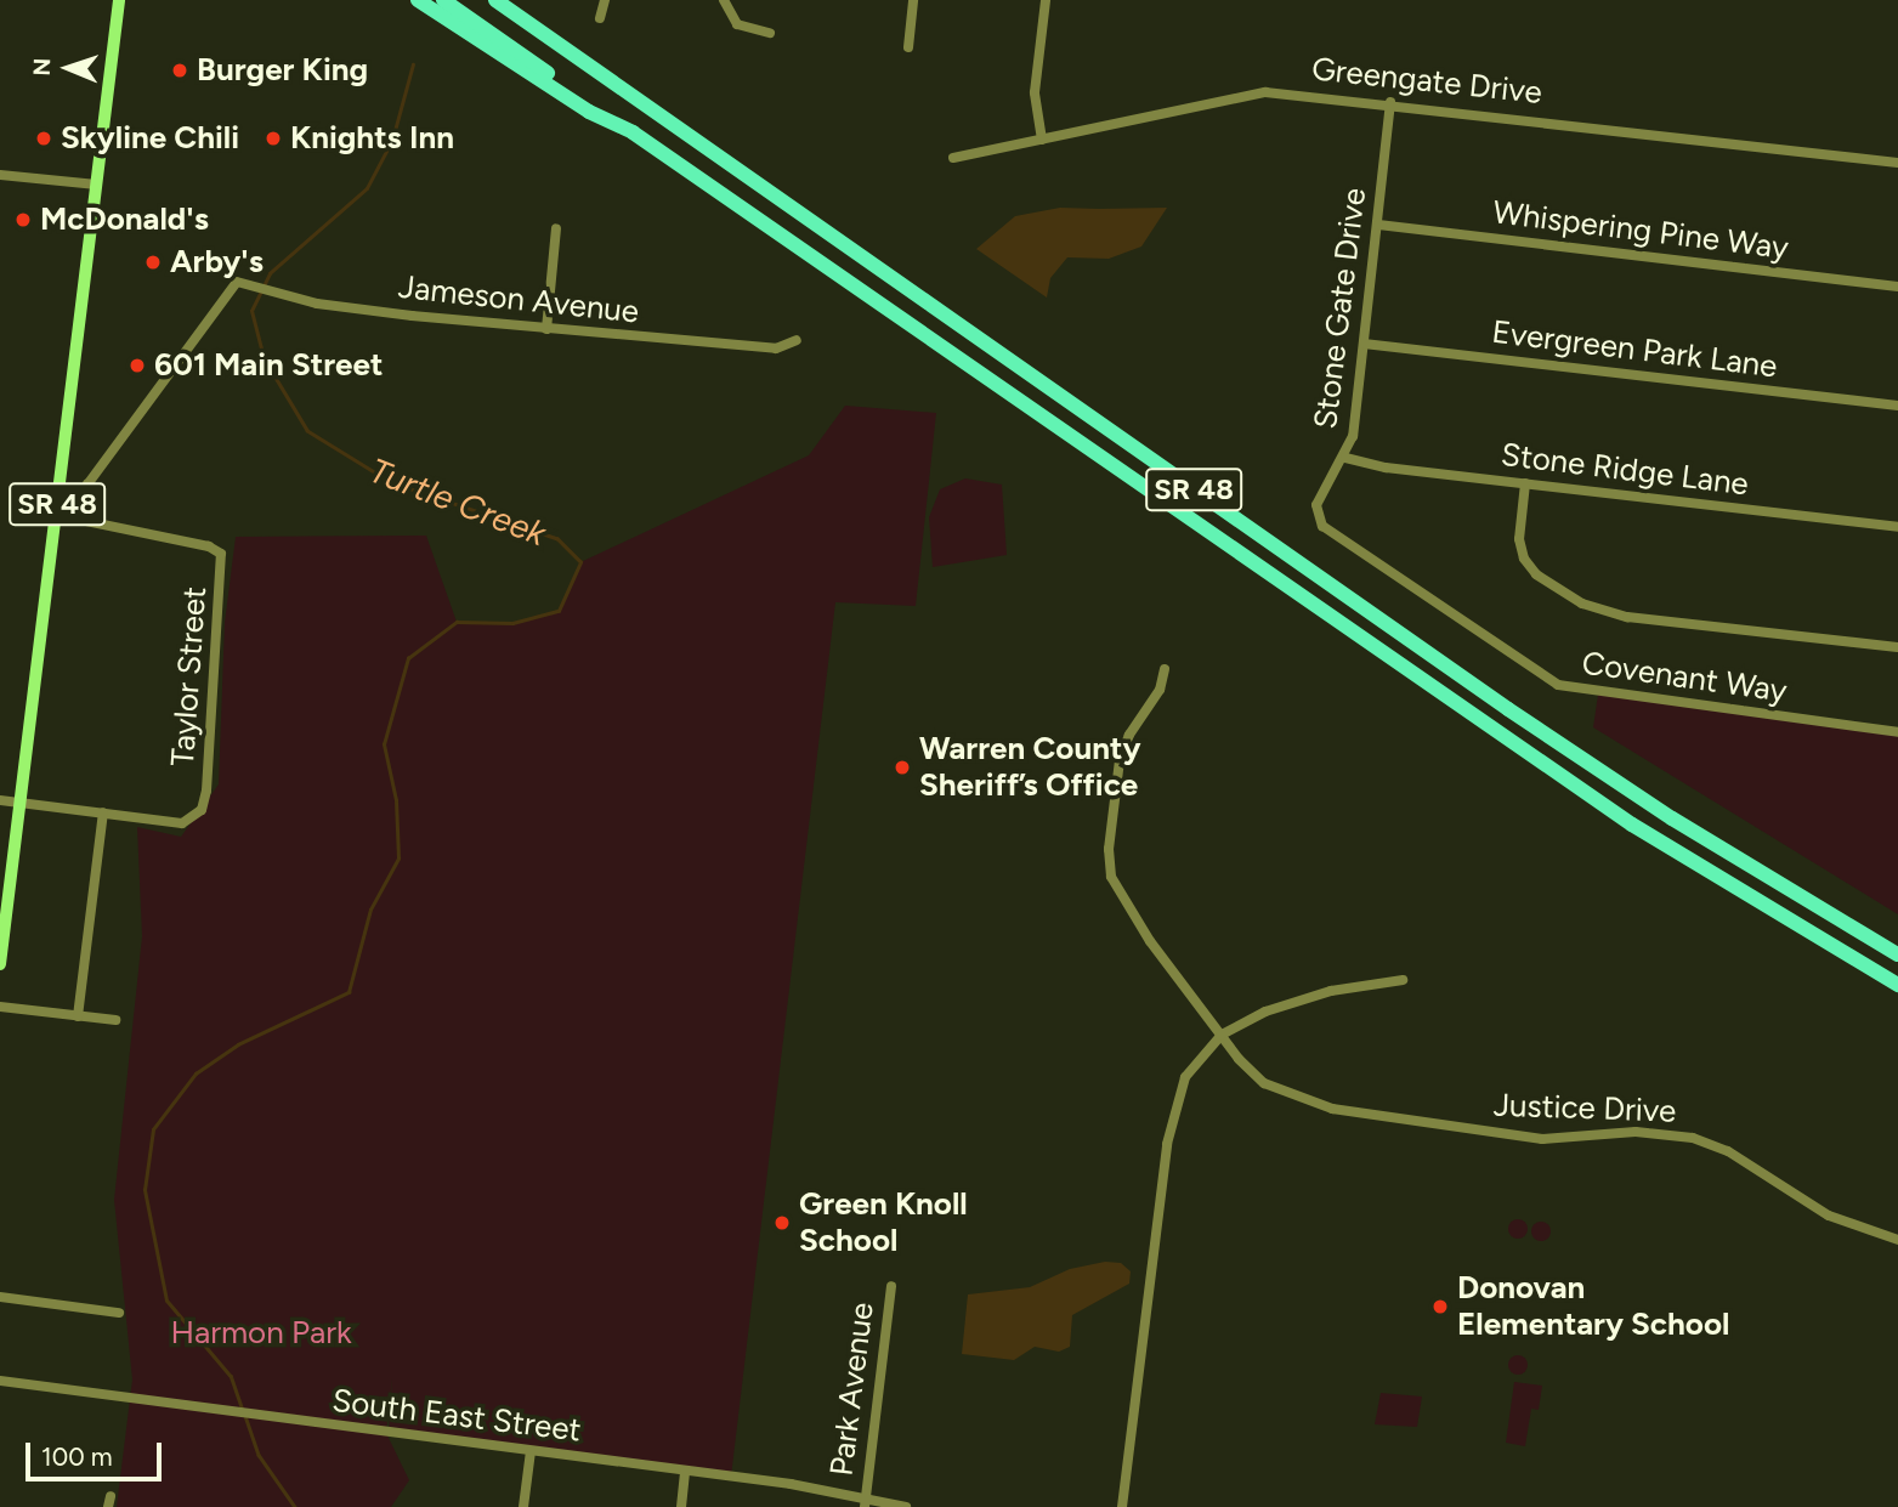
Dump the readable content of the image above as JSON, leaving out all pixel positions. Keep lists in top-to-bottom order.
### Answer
{
  "streets": {
    "highway": ["SR 48"],
    "street": [
      "Greengate Drive",
      "Whispering Pine Way",
      "Jameson Avenue",
      "Stone Gate Drive",
      "Evergreen Park Lane",
      "Stone Ridge Lane",
      "Taylor Street",
      "Covenant Way",
      "Justice Drive",
      "Park Avenue",
      "South East Street"
    ]
  },
  "crossings": [
    ["Greengate Drive", "Stone Gate Drive"],
    ["Whispering Pine Way", "Stone Gate Drive"],
    ["Jameson Avenue", "Taylor Street"],
    ["Stone Gate Drive", "Evergreen Park Lane"],
    ["Stone Gate Drive", "Stone Ridge Lane"],
    ["Stone Gate Drive", "Covenant Way"],
    ["SR 48", "Taylor Street"],
    ["Park Avenue", "South East Street"]
  ],
  "water": ["Turtle Creek"],
  "parks": ["Harmon Park"],
  "places": [
    "Burger King",
    "Skyline Chili",
    "Knights Inn",
    "McDonald's",
    "Arby's",
    "601 Main Street",
    "Warren County Sheriff’s Office",
    "Green Knoll School",
    "Donovan Elementary School"
  ],
  "scale_bar": "100 m",
  "north": "left"
}
